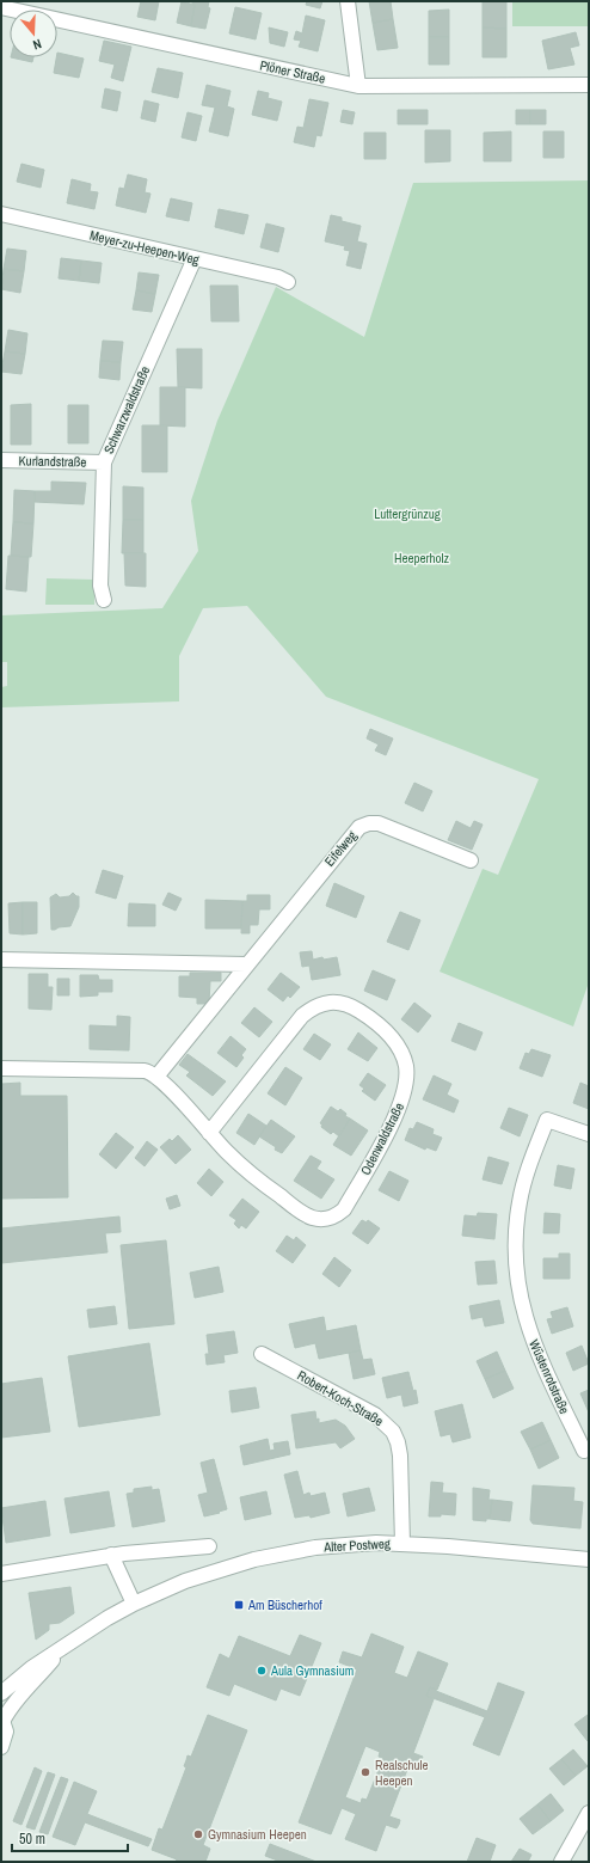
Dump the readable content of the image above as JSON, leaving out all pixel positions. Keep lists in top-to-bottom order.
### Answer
{
  "streets": {
    "street": [
      "Plöner Straße",
      "Meyer-zu-Heepen-Weg",
      "Schwarzwaldstraße",
      "Kurlandstraße",
      "Eifelweg",
      "Odenwaldstraße",
      "Wüstenrotstraße",
      "Robert-Koch-Straße",
      "Alter Postweg"
    ]
  },
  "crossings": [
    ["Meyer-zu-Heepen-Weg", "Schwarzwaldstraße"],
    ["Schwarzwaldstraße", "Kurlandstraße"],
    ["Eifelweg", "Odenwaldstraße"],
    ["Robert-Koch-Straße", "Alter Postweg"]
  ],
  "parks": ["Luttergrünzug", "Heeperholz"],
  "places": {
    "transit": ["Am Büscherhof"],
    "other": ["Aula Gymnasium", "Realschule Heepen", "Gymnasium Heepen"]
  },
  "scale_bar": "50 m",
  "north": "bottom"
}
